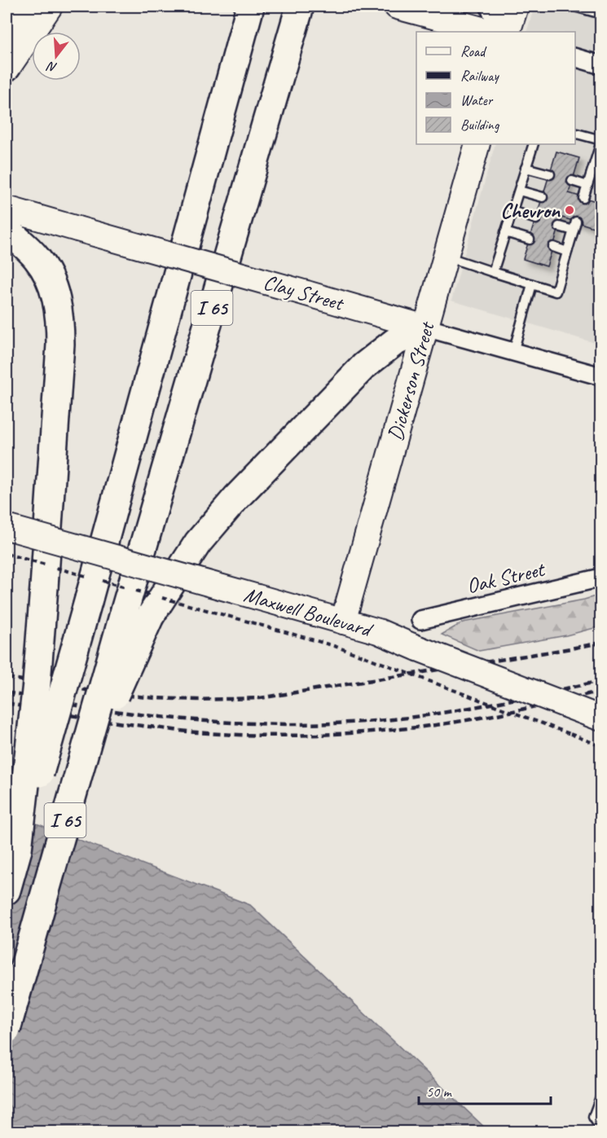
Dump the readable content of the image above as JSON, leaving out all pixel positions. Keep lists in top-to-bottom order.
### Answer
{
  "streets": {
    "highway": ["I 65"],
    "main road": ["Clay Street", "Dickerson Street", "Maxwell Boulevard"],
    "street": ["Oak Street"]
  },
  "crossings": [
    ["Clay Street", "Dickerson Street"],
    ["Dickerson Street", "Maxwell Boulevard"]
  ],
  "places": ["Chevron"],
  "legend": [
    "Road",
    "Railway",
    "Water",
    "Building"
  ],
  "scale_bar": "50 m",
  "north": "bottom"
}
